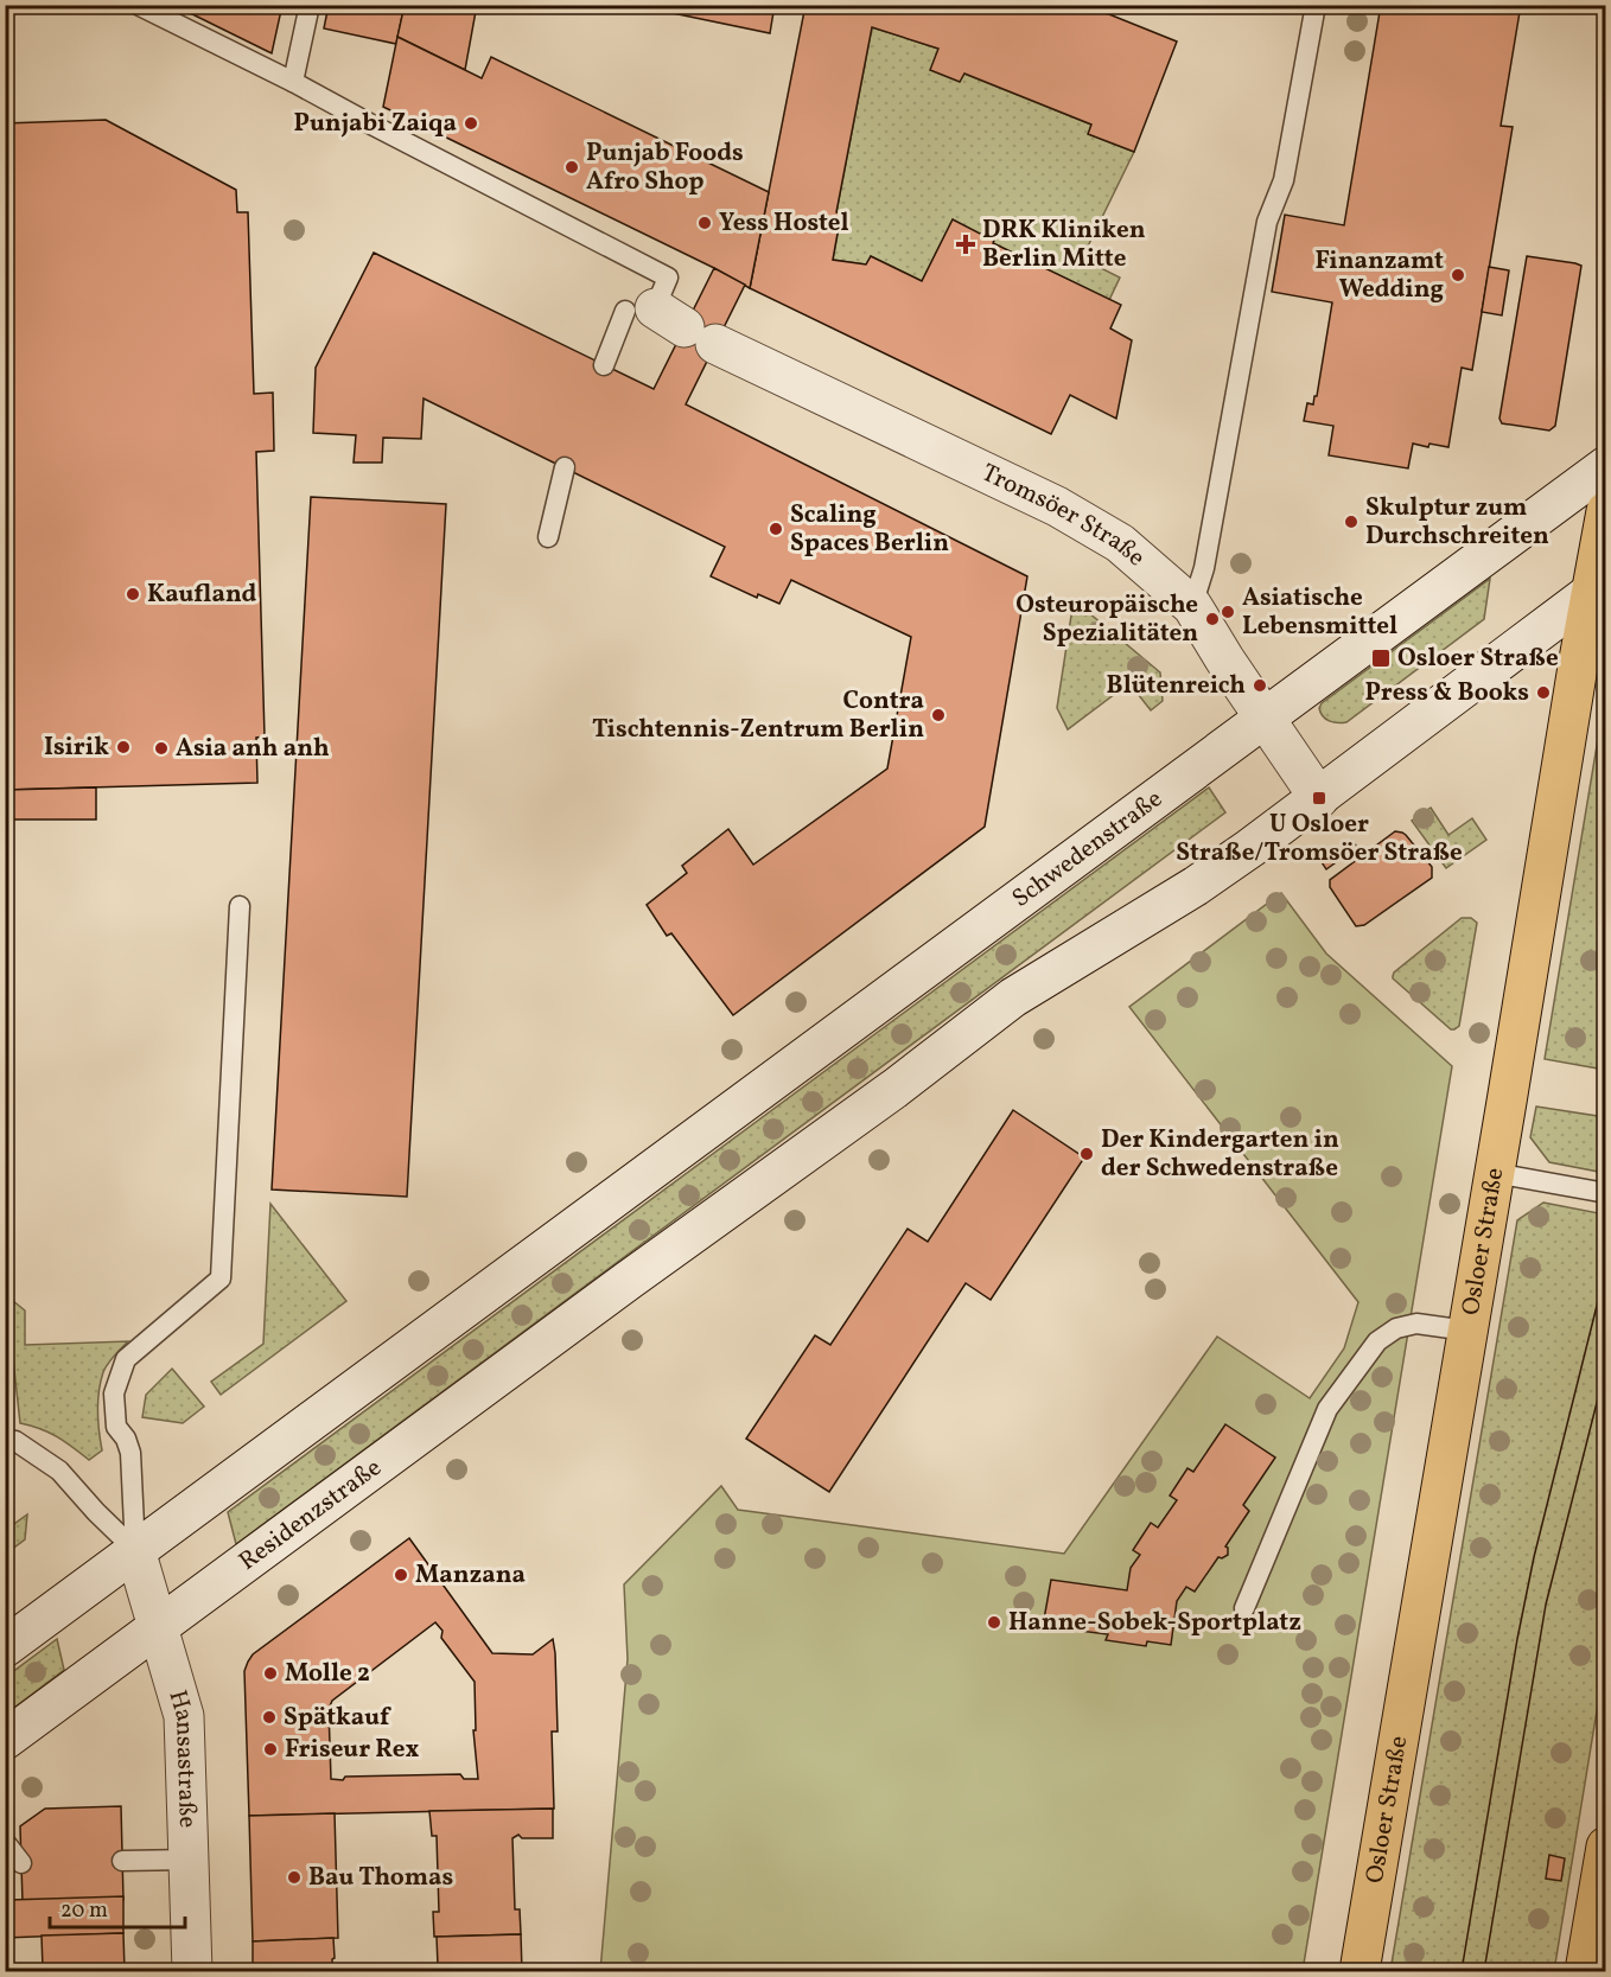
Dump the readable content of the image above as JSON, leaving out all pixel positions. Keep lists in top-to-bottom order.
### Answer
{
  "streets": {
    "main road": [
      "Tromsöer Straße",
      "Schwedenstraße",
      "Osloer Straße",
      "Residenzstraße",
      "Hansastraße"
    ]
  },
  "crossings": [
    ["Tromsöer Straße", "Schwedenstraße"],
    ["Tromsöer Straße", "Residenzstraße"],
    ["Schwedenstraße", "Hansastraße"],
    ["Residenzstraße", "Hansastraße"]
  ],
  "places": {
    "other": [
      "Punjabi Zaiqa",
      "Punjab Foods Afro Shop",
      "Yess Hostel",
      "Finanzamt Wedding",
      "Skulptur zum Durchschreiten",
      "Scaling Spaces Berlin",
      "Kaufland",
      "Asiatische Lebensmittel",
      "Osteuropäische Spezialitäten",
      "Blütenreich",
      "Press & Books",
      "Contra Tischtennis-Zentrum Berlin",
      "Isirik",
      "Asia anh anh",
      "Der Kindergarten in der Schwedenstraße",
      "Manzana",
      "Hanne-Sobek-Sportplatz",
      "Molle 2",
      "Spätkauf",
      "Friseur Rex",
      "Bau Thomas"
    ],
    "health": ["DRK Kliniken Berlin Mitte"],
    "transit": ["Osloer Straße", "U Osloer Straße/Tromsöer Straße"]
  },
  "scale_bar": "20 m"
}
